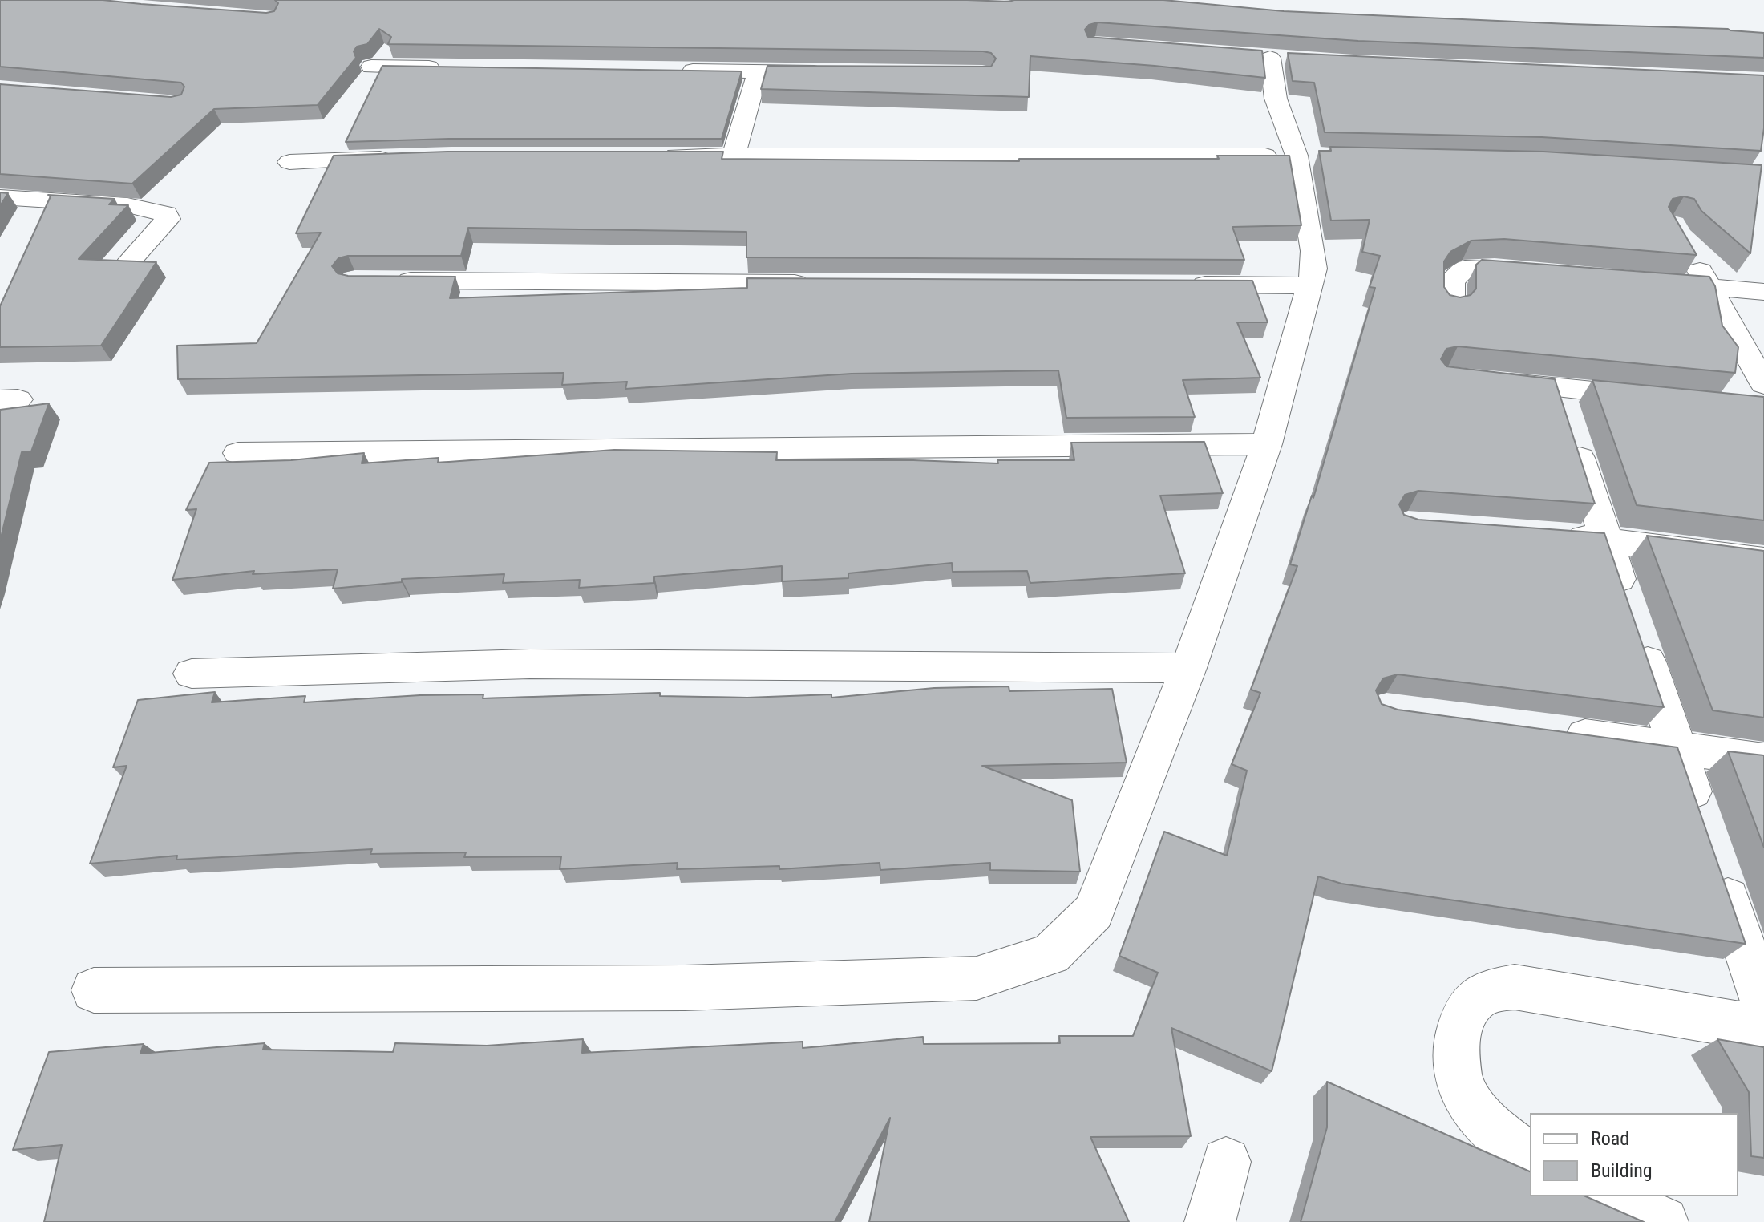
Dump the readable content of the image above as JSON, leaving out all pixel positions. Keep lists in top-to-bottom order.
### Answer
{
  "legend": ["Road", "Building"]
}
